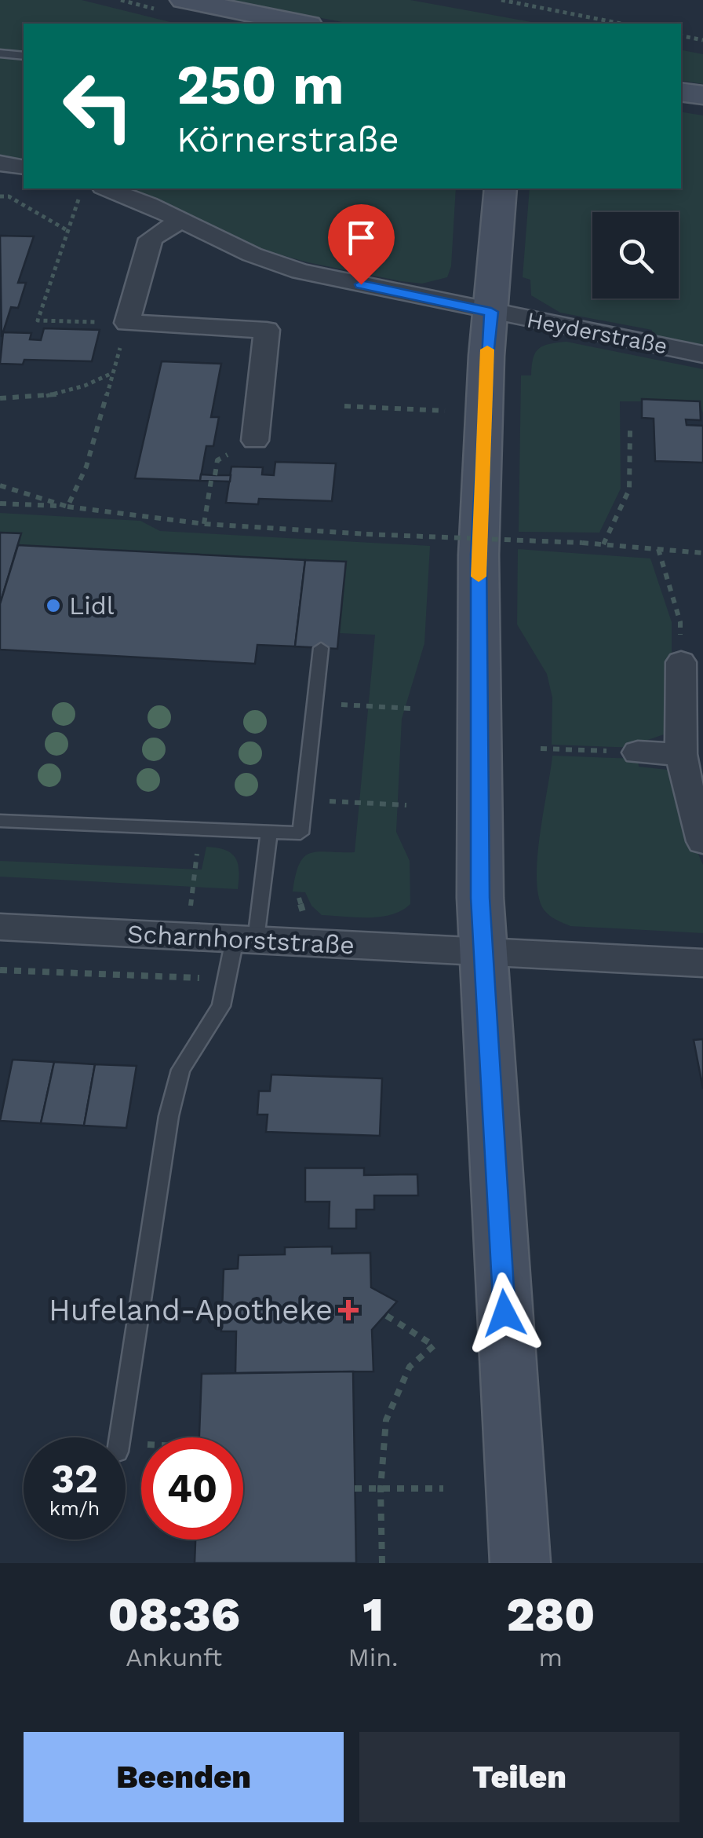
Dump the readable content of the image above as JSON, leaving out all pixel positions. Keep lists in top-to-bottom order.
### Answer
{
  "streets": {
    "street": ["Heyderstraße", "Scharnhorststraße"]
  },
  "places": {
    "other": ["Lidl"],
    "health": ["Hufeland-Apotheke"]
  },
  "page": {
    "turn": ["250 m", "Körnerstraße"],
    "speed": "32 km/h",
    "limit": "40",
    "eta": [
      "08:36",
      "Ankunft",
      "1",
      "Min.",
      "280",
      "m"
    ],
    "buttons": ["Beenden", "Teilen"]
  }
}
